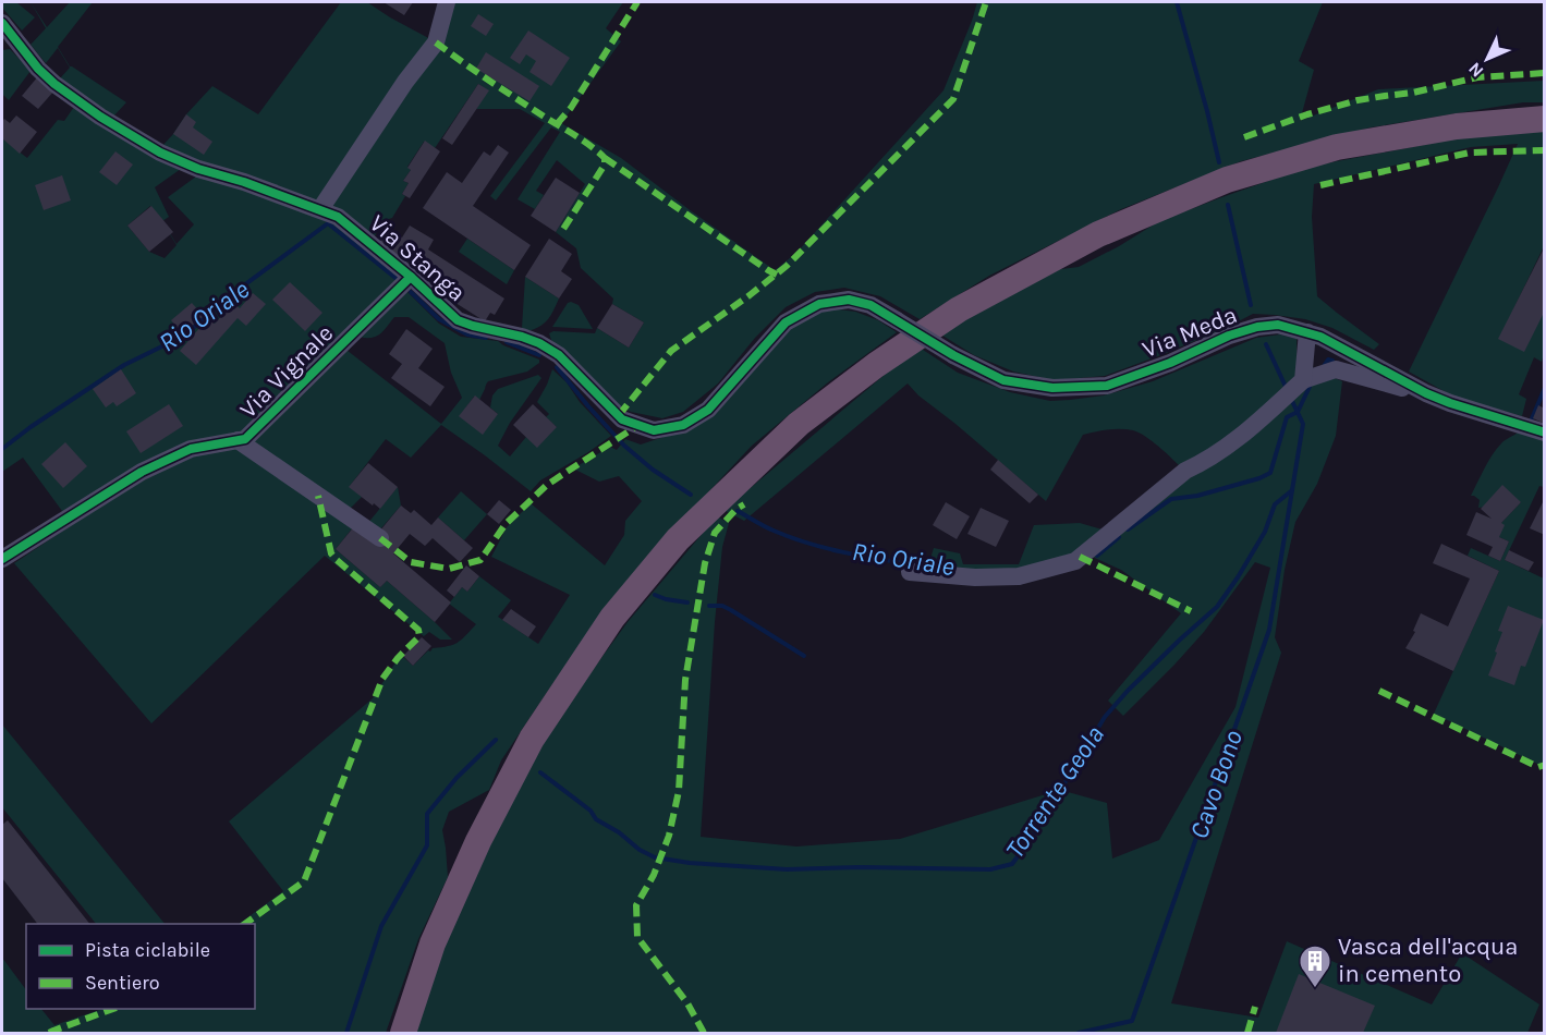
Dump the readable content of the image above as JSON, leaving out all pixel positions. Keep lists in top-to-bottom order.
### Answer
{
  "streets": {
    "street": ["Via Stanga", "Via Meda", "Via Vignale"]
  },
  "crossings": [
    ["Via Stanga", "Via Meda"],
    ["Via Stanga", "Via Vignale"]
  ],
  "water": ["Rio Oriale", "Cavo Bono", "Torrente Geola"],
  "places": {
    "building": ["Vasca dell'acqua in cemento"]
  },
  "legend": ["Pista ciclabile", "Sentiero"],
  "north": "bottom left"
}
